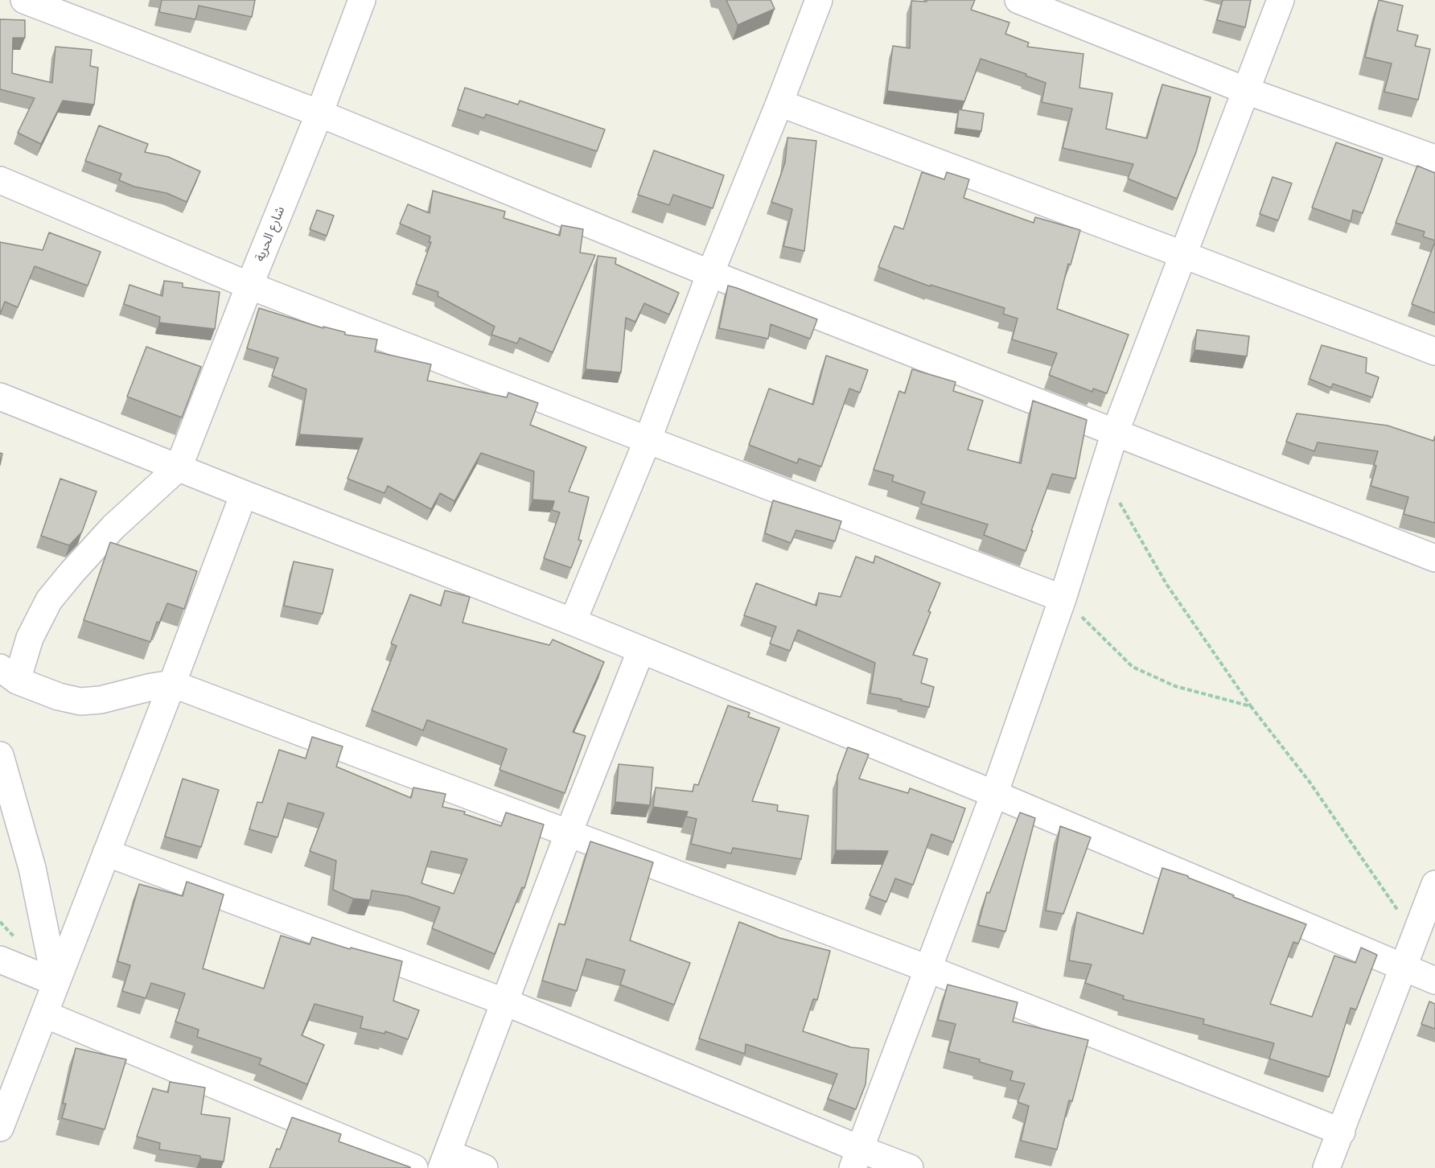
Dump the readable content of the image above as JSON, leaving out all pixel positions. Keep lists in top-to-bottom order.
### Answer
{
  "streets": {
    "street": ["شارع الحرية"]
  }
}
